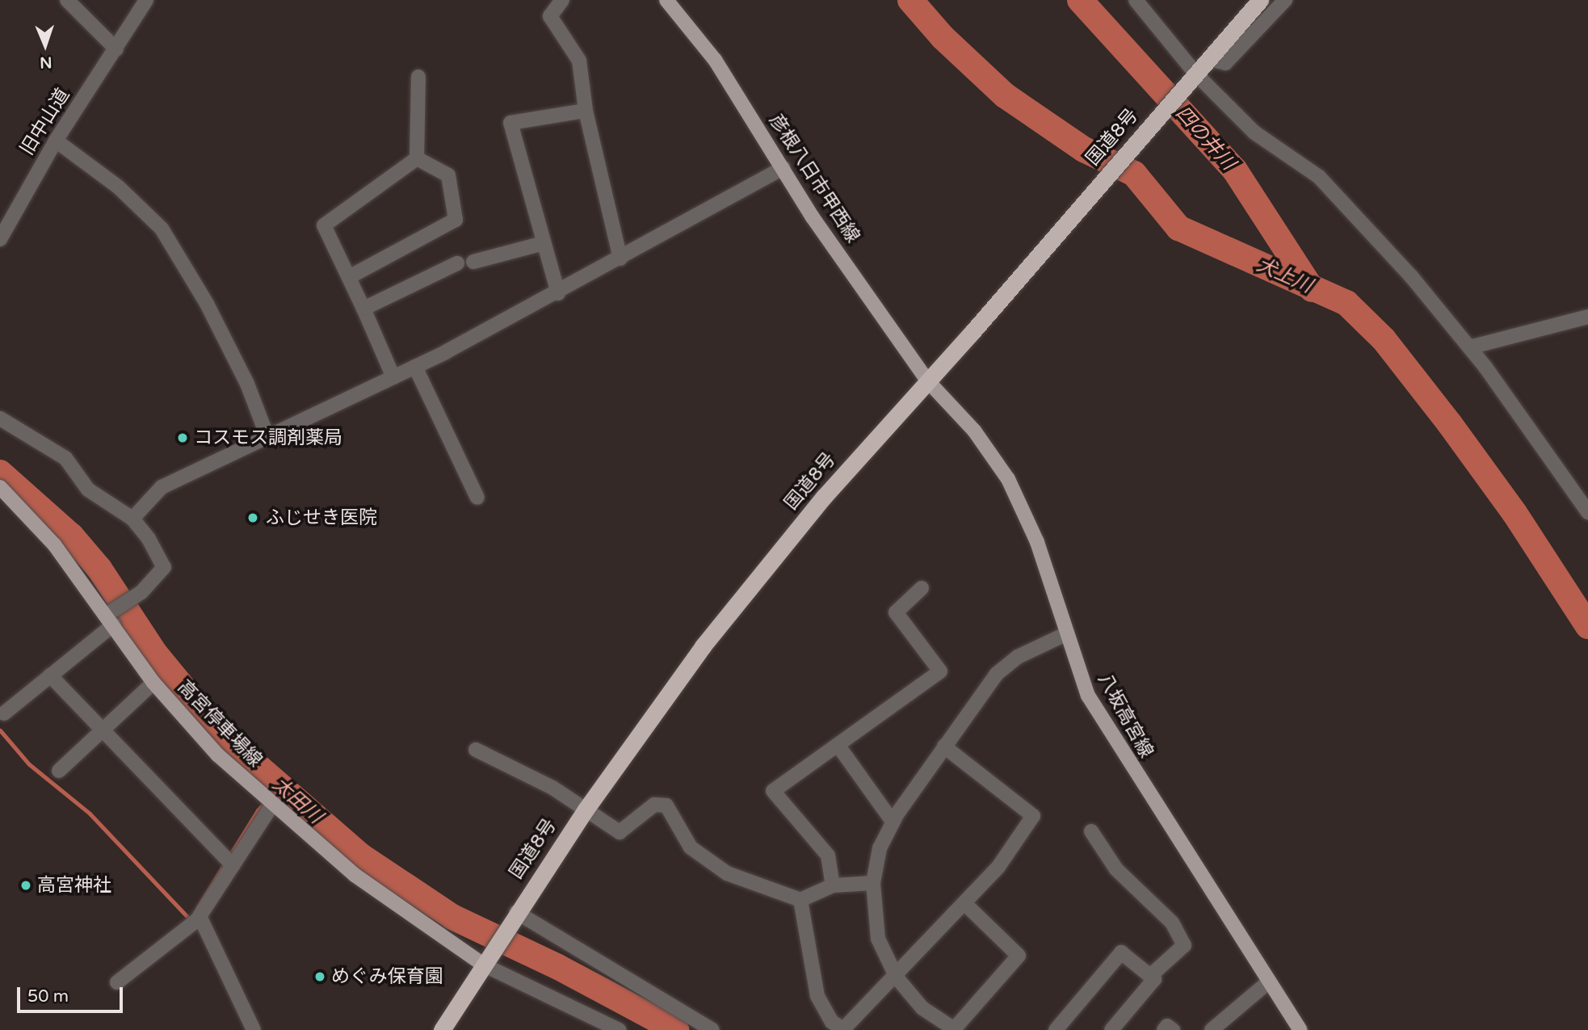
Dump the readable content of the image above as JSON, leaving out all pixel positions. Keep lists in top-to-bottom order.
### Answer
{
  "streets": {
    "highway": ["国道8号"],
    "main road": ["彦根八日市甲西線", "八坂高宮線", "高宮停車場線"],
    "street": ["旧中山道"]
  },
  "crossings": [
    ["国道8号", "彦根八日市甲西線"],
    ["国道8号", "八坂高宮線"],
    ["国道8号", "高宮停車場線"],
    ["彦根八日市甲西線", "八坂高宮線"]
  ],
  "water": ["四の井川", "犬上川", "太田川"],
  "places": [
    "コスモス調剤薬局",
    "ふじせき医院",
    "高宮神社",
    "めぐみ保育園"
  ],
  "scale_bar": "50 m",
  "north": "bottom"
}
